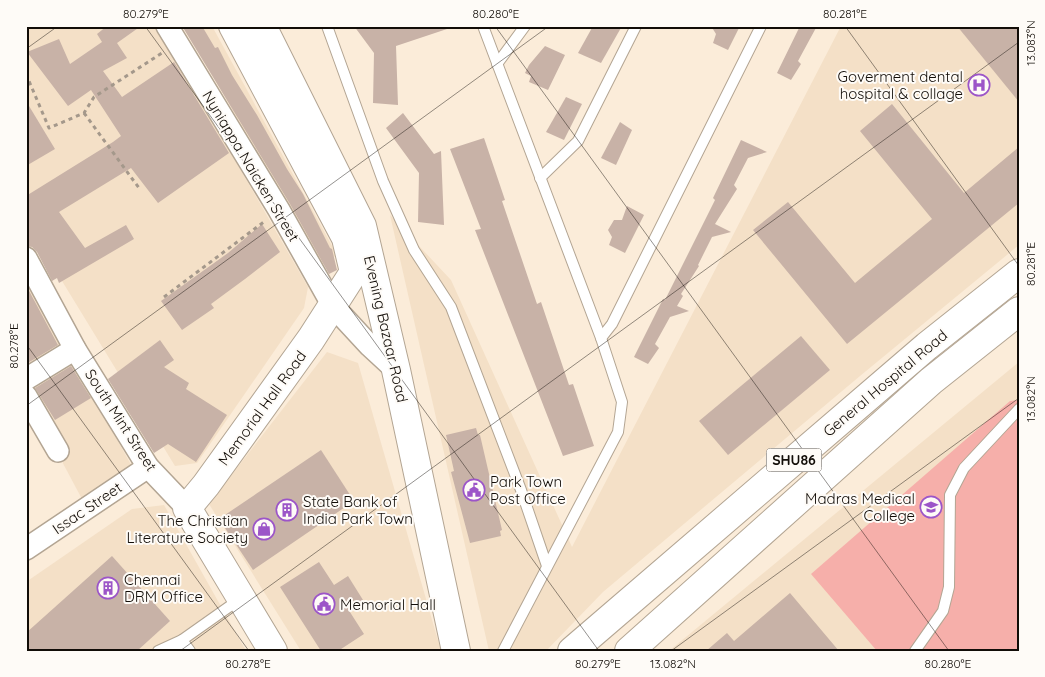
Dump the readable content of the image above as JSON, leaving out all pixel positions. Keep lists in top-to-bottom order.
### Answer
{
  "streets": {
    "main road": [
      "Evening Bazaar Road",
      "General Hospital Road",
      "Memorial Hall Road",
      "South Mint Street",
      "SHU86"
    ],
    "street": ["Nyniappa Naicken Street", "Issac Street"]
  },
  "crossings": [
    ["Nyniappa Naicken Street", "Memorial Hall Road"],
    ["Evening Bazaar Road", "Memorial Hall Road"],
    ["Memorial Hall Road", "South Mint Street"],
    ["South Mint Street", "Issac Street"]
  ],
  "places": {
    "hospital": ["Goverment dental hospital & collage"],
    "public building": ["Park Town Post Office", "Memorial Hall"],
    "school or university": ["Madras Medical College"],
    "building": ["State Bank of India Park Town", "Chennai DRM Office"],
    "shop": ["The Christian Literature Society"]
  },
  "coordinates": [
    "80.279°E",
    "80.280°E",
    "80.281°E",
    "13.083°N",
    "80.278°E",
    "13.082°N"
  ]
}
